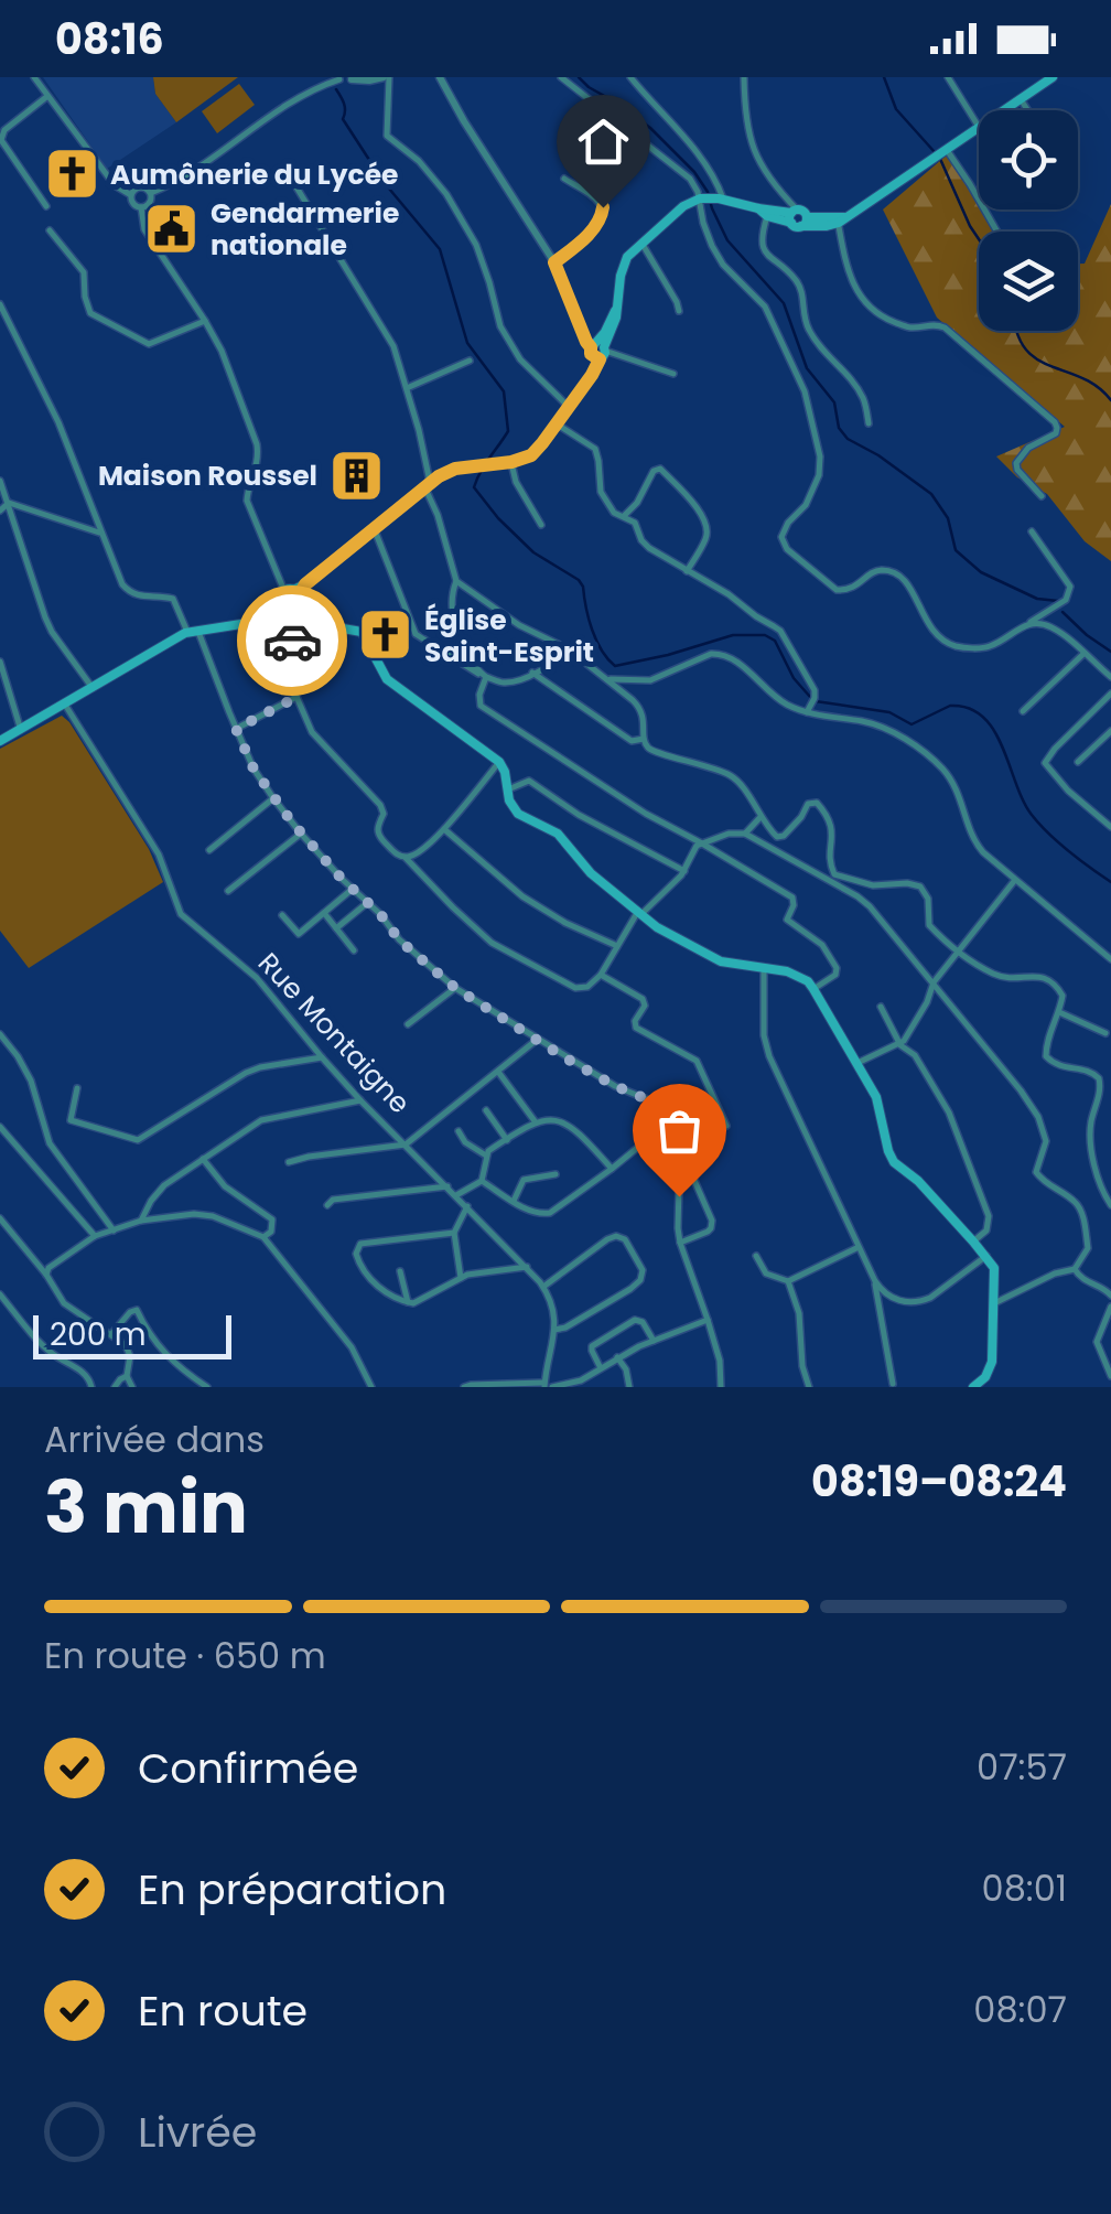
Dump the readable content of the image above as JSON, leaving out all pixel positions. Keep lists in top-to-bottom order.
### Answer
{
  "streets": {
    "street": ["Rue Montaigne"]
  },
  "places": {
    "church": ["Aumônerie du Lycée", "Église Saint-Esprit"],
    "public building": ["Gendarmerie nationale"],
    "building": ["Maison Roussel"]
  },
  "scale_bar": "200 m",
  "page": {
    "status": "08:16",
    "scale": "200 m",
    "heading": ["3 min", "Arrivée dans", "08:19–08:24"],
    "bar": "En route · 650 m",
    "list": [
      ["Confirmée", "07:57"],
      ["En préparation", "08:01"],
      ["En route", "08:07"],
      "Livrée"
    ]
  }
}
